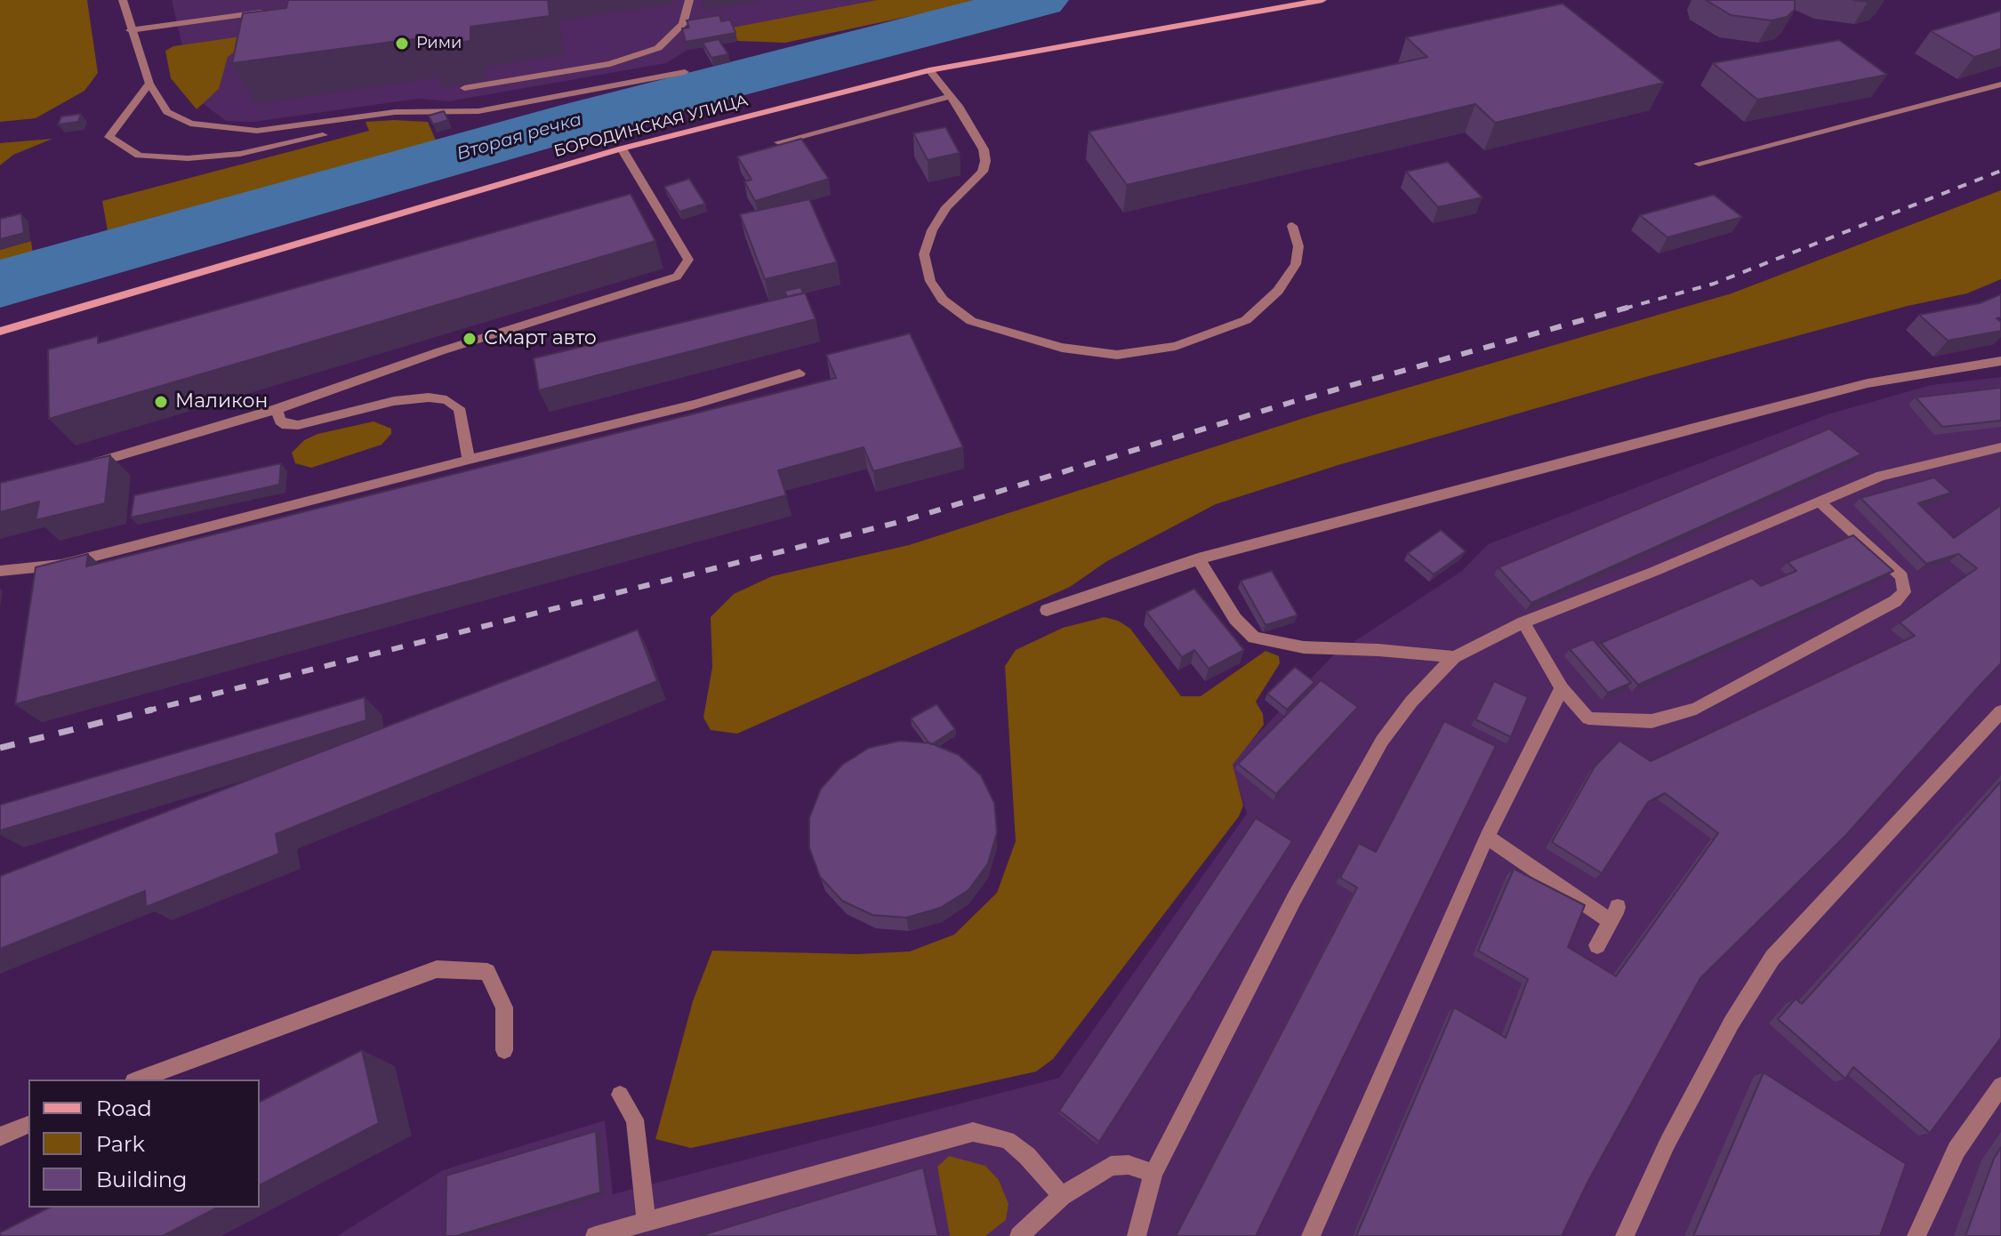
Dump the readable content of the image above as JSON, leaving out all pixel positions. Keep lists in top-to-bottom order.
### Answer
{
  "streets": {
    "main road": ["БОРОДИНСКАЯ УЛИЦА"]
  },
  "water": ["Вторая речка"],
  "places": ["Рими", "Смарт авто", "Маликон"],
  "legend": ["Road", "Park", "Building"]
}
